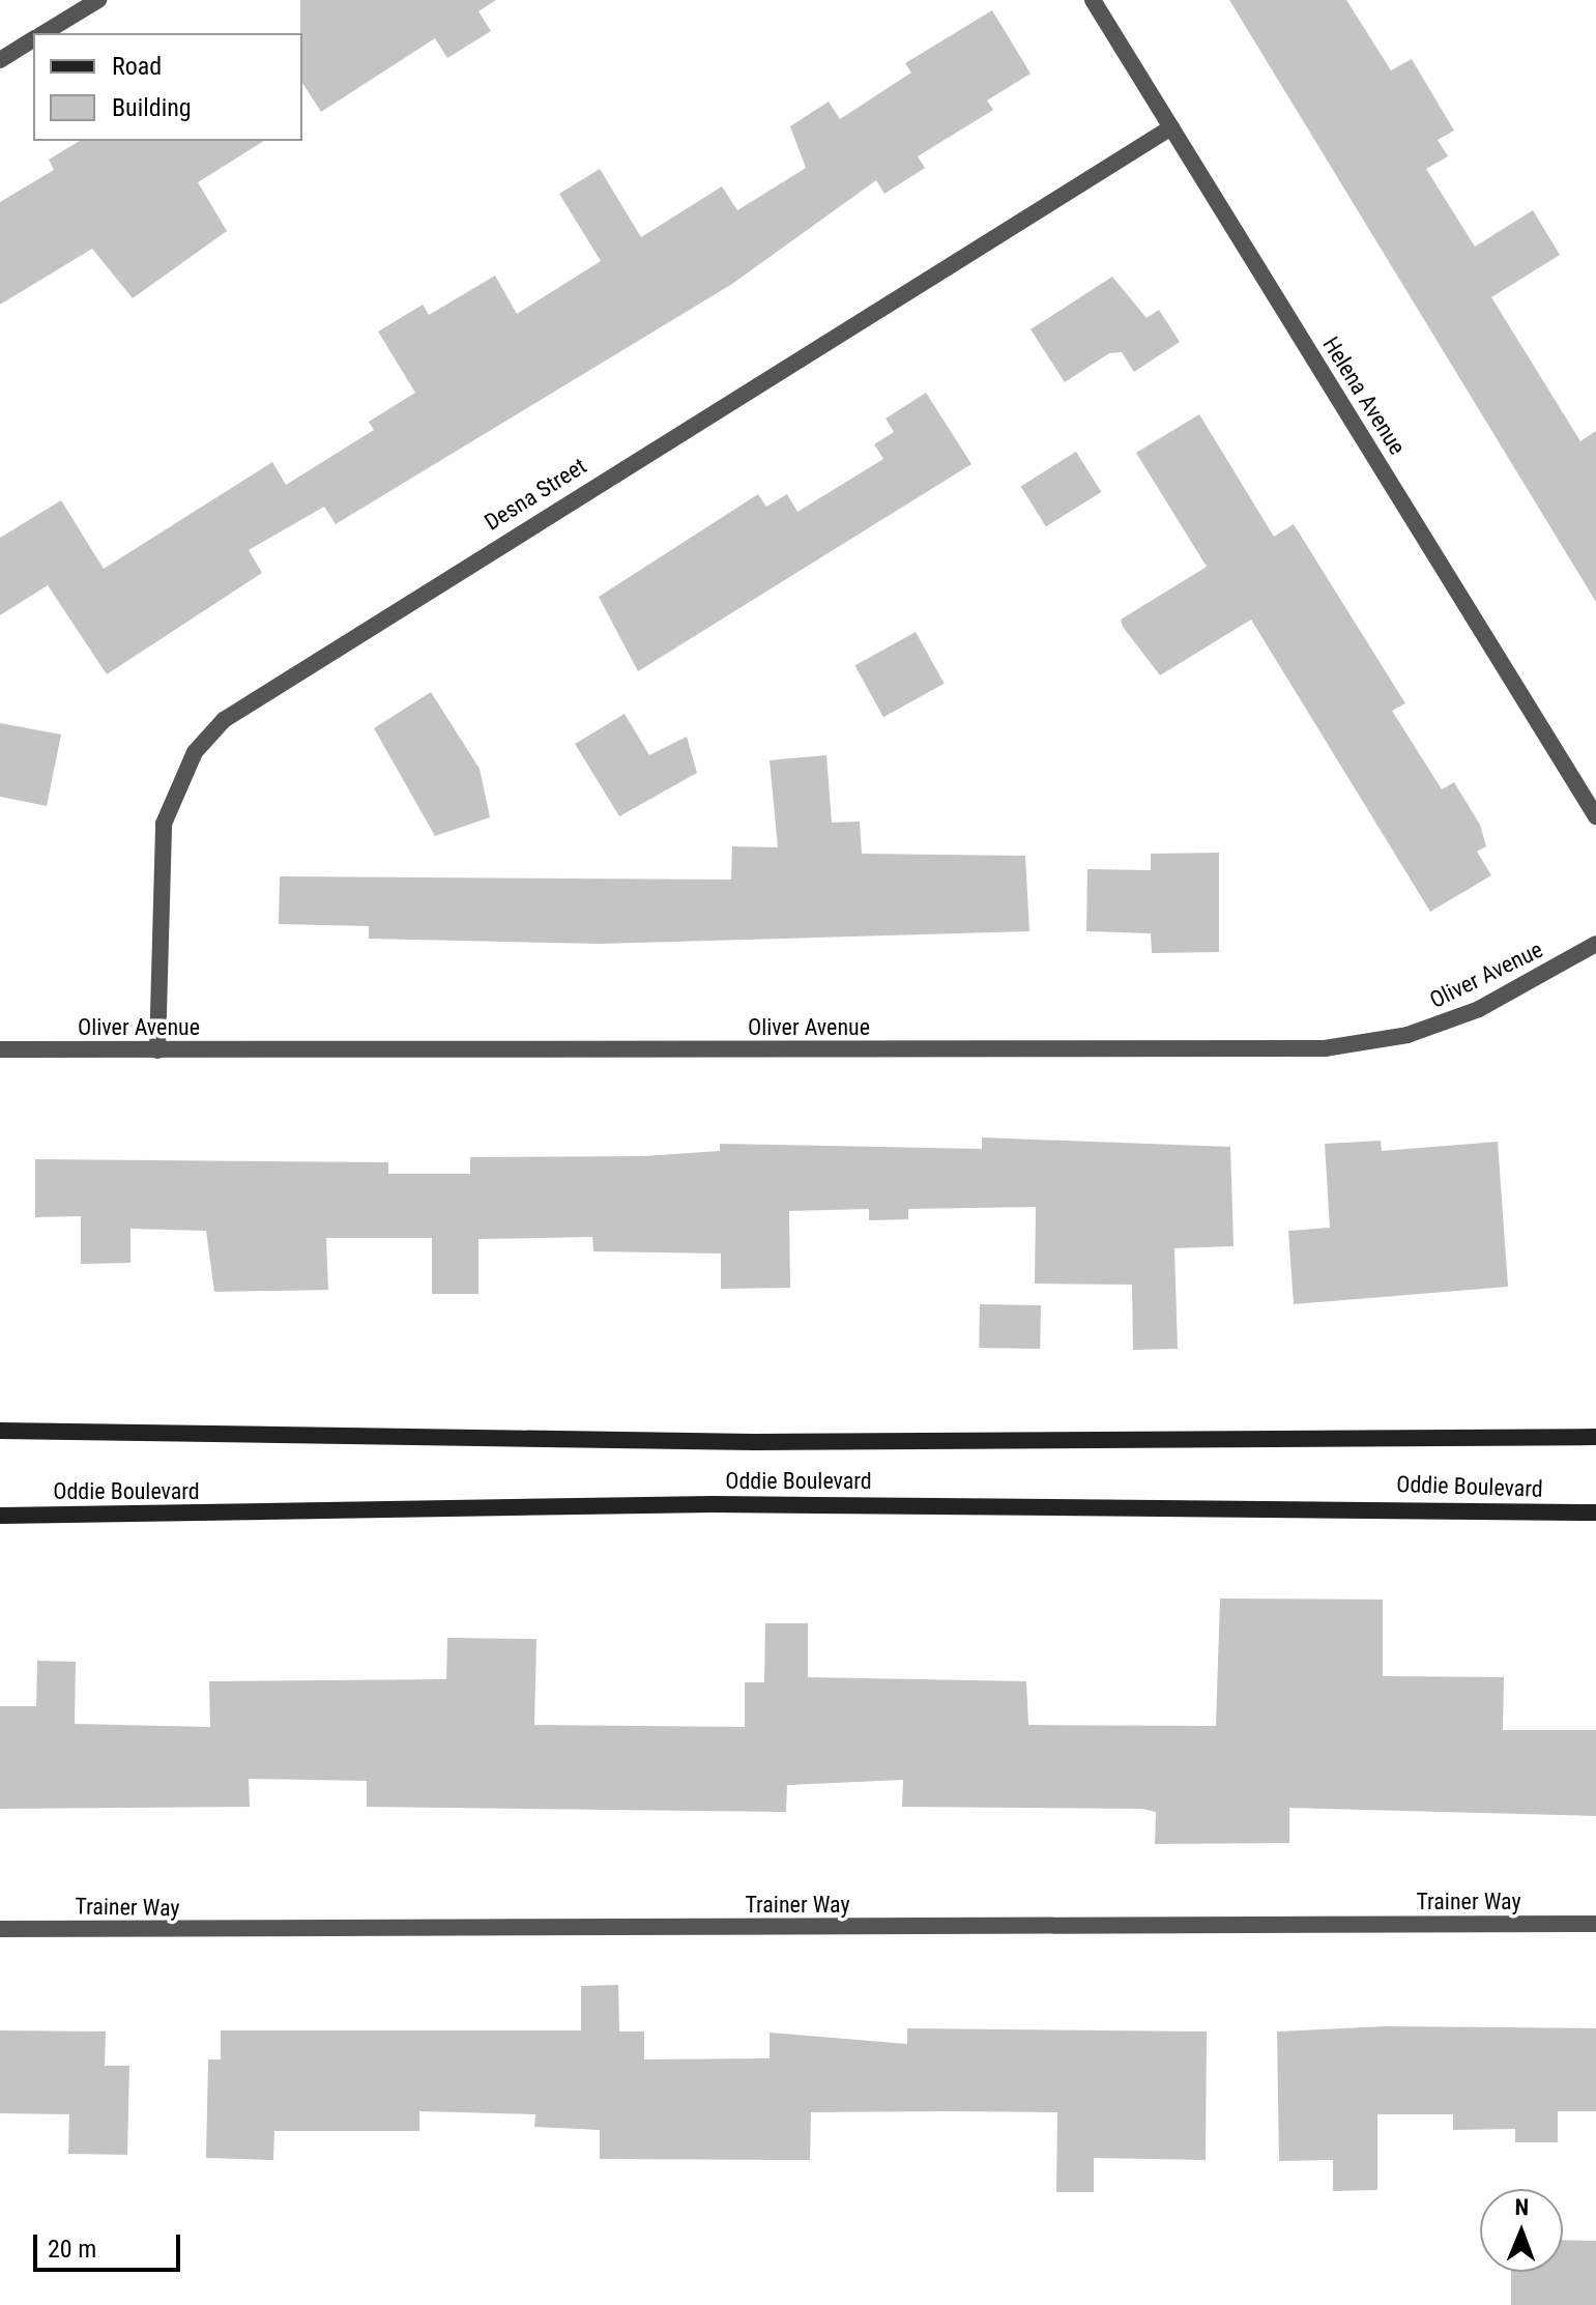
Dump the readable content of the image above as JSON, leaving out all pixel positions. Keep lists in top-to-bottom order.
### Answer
{
  "streets": {
    "main road": ["Oddie Boulevard"],
    "street": [
      "Helena Avenue",
      "Desna Street",
      "Oliver Avenue",
      "Trainer Way"
    ]
  },
  "crossings": [
    ["Helena Avenue", "Desna Street"],
    ["Desna Street", "Oliver Avenue"]
  ],
  "legend": ["Road", "Building"],
  "scale_bar": "20 m",
  "north": "top"
}
